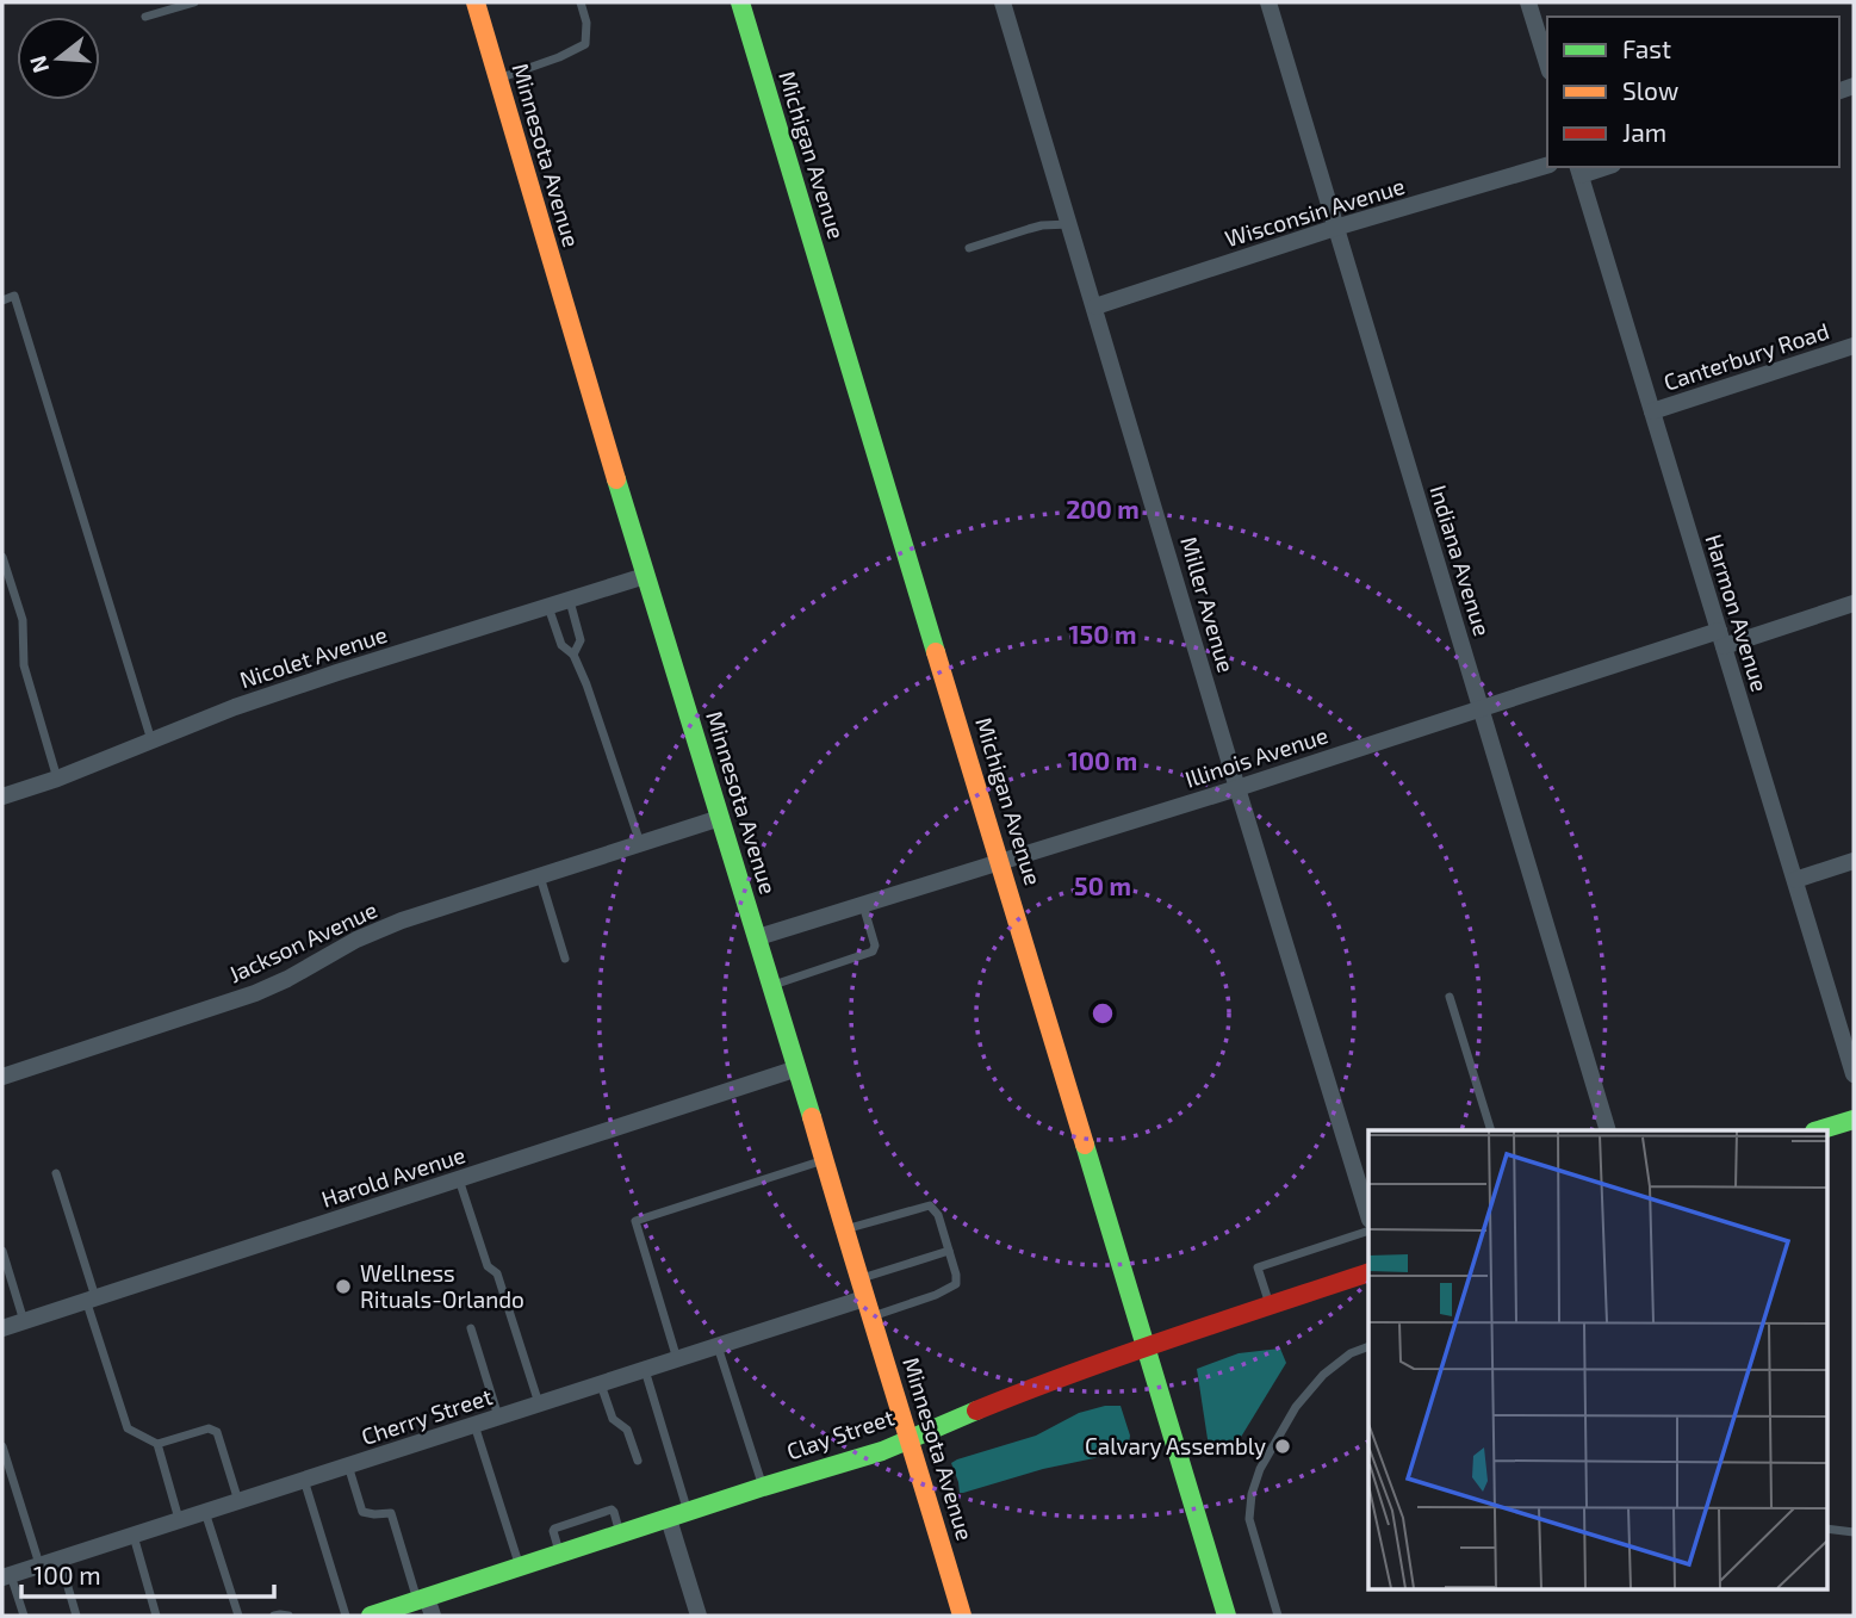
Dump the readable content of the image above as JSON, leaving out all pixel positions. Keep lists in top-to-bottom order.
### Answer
{
  "streets": {
    "street": [
      "Minnesota Avenue",
      "Michigan Avenue",
      "Wisconsin Avenue",
      "Canterbury Road",
      "Indiana Avenue",
      "Miller Avenue",
      "Harmon Avenue",
      "Nicolet Avenue",
      "Illinois Avenue",
      "Jackson Avenue",
      "Harold Avenue",
      "Cherry Street",
      "Clay Street"
    ]
  },
  "crossings": [
    ["Minnesota Avenue", "Nicolet Avenue"],
    ["Minnesota Avenue", "Illinois Avenue"],
    ["Minnesota Avenue", "Jackson Avenue"],
    ["Minnesota Avenue", "Harold Avenue"],
    ["Minnesota Avenue", "Cherry Street"],
    ["Minnesota Avenue", "Clay Street"],
    ["Michigan Avenue", "Illinois Avenue"],
    ["Michigan Avenue", "Clay Street"],
    ["Wisconsin Avenue", "Indiana Avenue"],
    ["Wisconsin Avenue", "Miller Avenue"],
    ["Canterbury Road", "Harmon Avenue"],
    ["Indiana Avenue", "Illinois Avenue"],
    ["Miller Avenue", "Illinois Avenue"],
    ["Harmon Avenue", "Illinois Avenue"]
  ],
  "places": ["Wellness Rituals-Orlando", "Calvary Assembly"],
  "legend": ["Fast", "Slow", "Jam"],
  "scale_bar": "100 m",
  "north": "left",
  "rings": [
    "200 m",
    "150 m",
    "100 m",
    "50 m"
  ]
}
